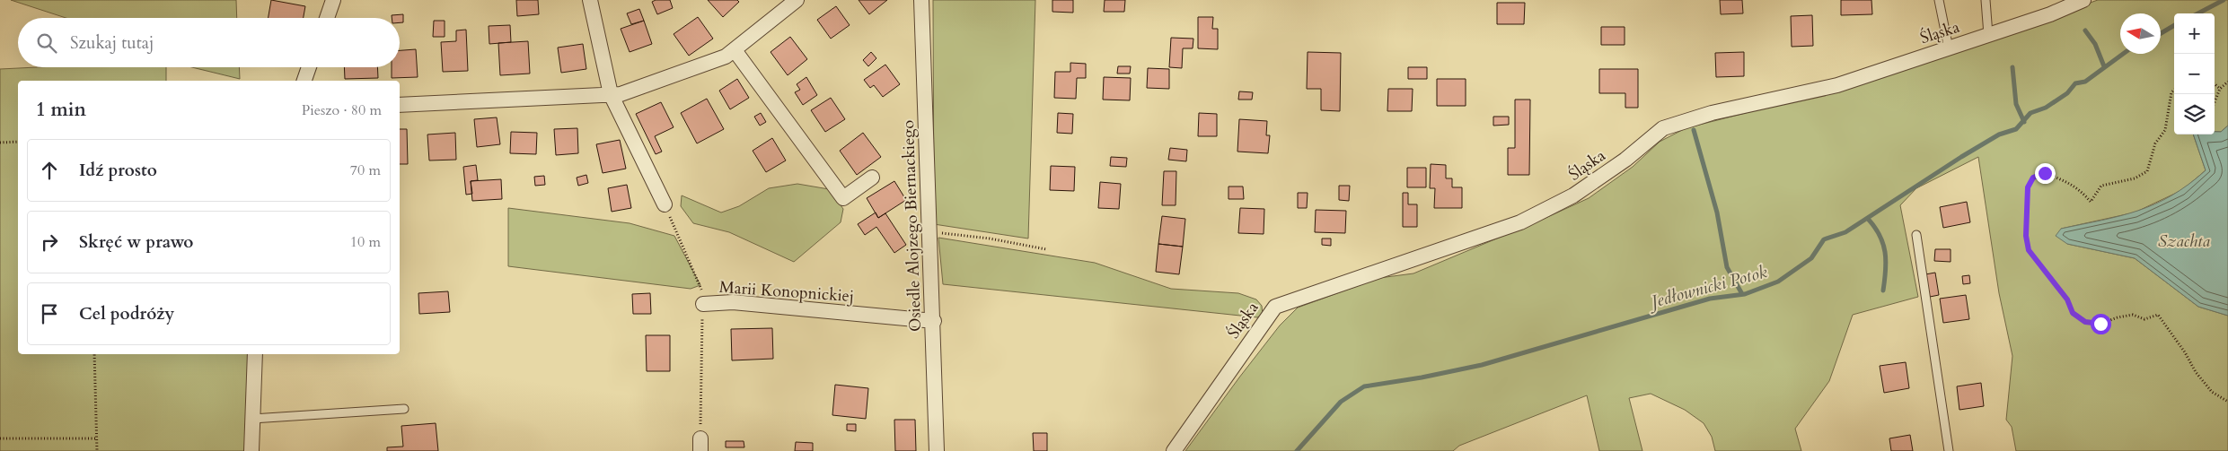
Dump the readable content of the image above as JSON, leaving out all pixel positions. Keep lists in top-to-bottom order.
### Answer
{
  "streets": {
    "street": ["Śląska", "Osiedle Alojzego Biernackiego", "Marii Konopnickiej"]
  },
  "crossings": [
    ["Osiedle Alojzego Biernackiego", "Marii Konopnickiej"]
  ],
  "water": ["Szachta", "Jedłownicki Potok"],
  "north": "left",
  "page": {
    "map_buttons": ["+", "−"],
    "search": "Szukaj tutaj",
    "heading": ["1 min", "Pieszo · 80 m"],
    "list": [
      ["Idź prosto", "70 m"],
      ["Skręć w prawo", "10 m"],
      "Cel podróży"
    ]
  }
}
